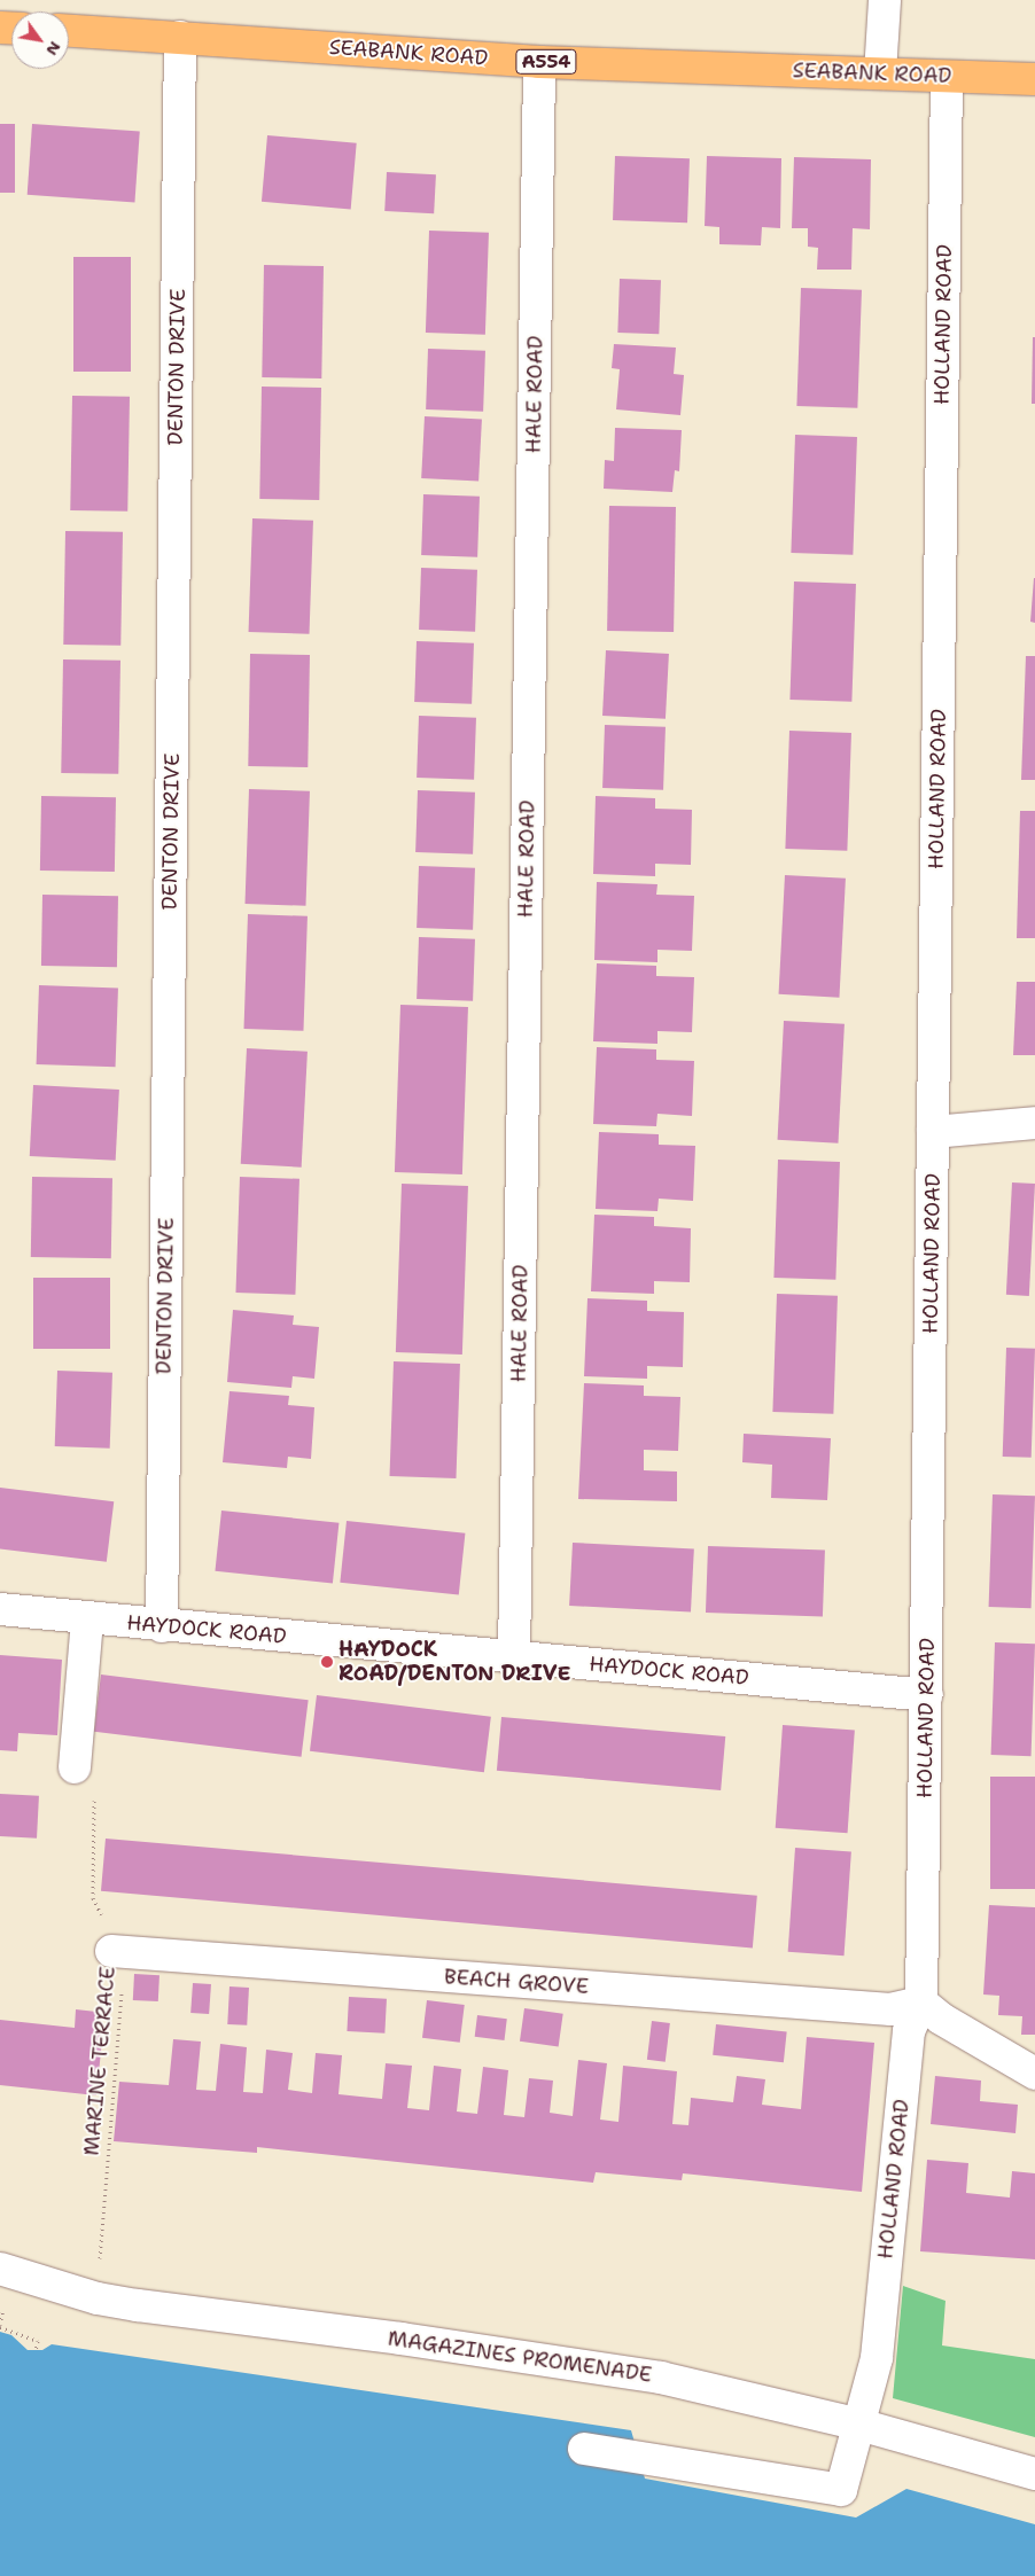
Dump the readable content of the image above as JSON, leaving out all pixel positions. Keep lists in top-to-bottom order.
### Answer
{
  "streets": {
    "main road": ["SEABANK ROAD", "A554"],
    "street": [
      "HOLLAND ROAD",
      "DENTON DRIVE",
      "HALE ROAD",
      "HAYDOCK ROAD",
      "BEACH GROVE",
      "MAGAZINES PROMENADE"
    ],
    "path": ["MARINE TERRACE"]
  },
  "crossings": [
    ["SEABANK ROAD", "HOLLAND ROAD"],
    ["SEABANK ROAD", "DENTON DRIVE"],
    ["SEABANK ROAD", "HALE ROAD"],
    ["HOLLAND ROAD", "HAYDOCK ROAD"],
    ["HOLLAND ROAD", "BEACH GROVE"],
    ["HOLLAND ROAD", "MAGAZINES PROMENADE"],
    ["DENTON DRIVE", "HAYDOCK ROAD"],
    ["HALE ROAD", "HAYDOCK ROAD"],
    ["BEACH GROVE", "MARINE TERRACE"],
    ["MARINE TERRACE", "MAGAZINES PROMENADE"]
  ],
  "places": ["HAYDOCK ROAD/DENTON DRIVE"],
  "north": "bottom right"
}
